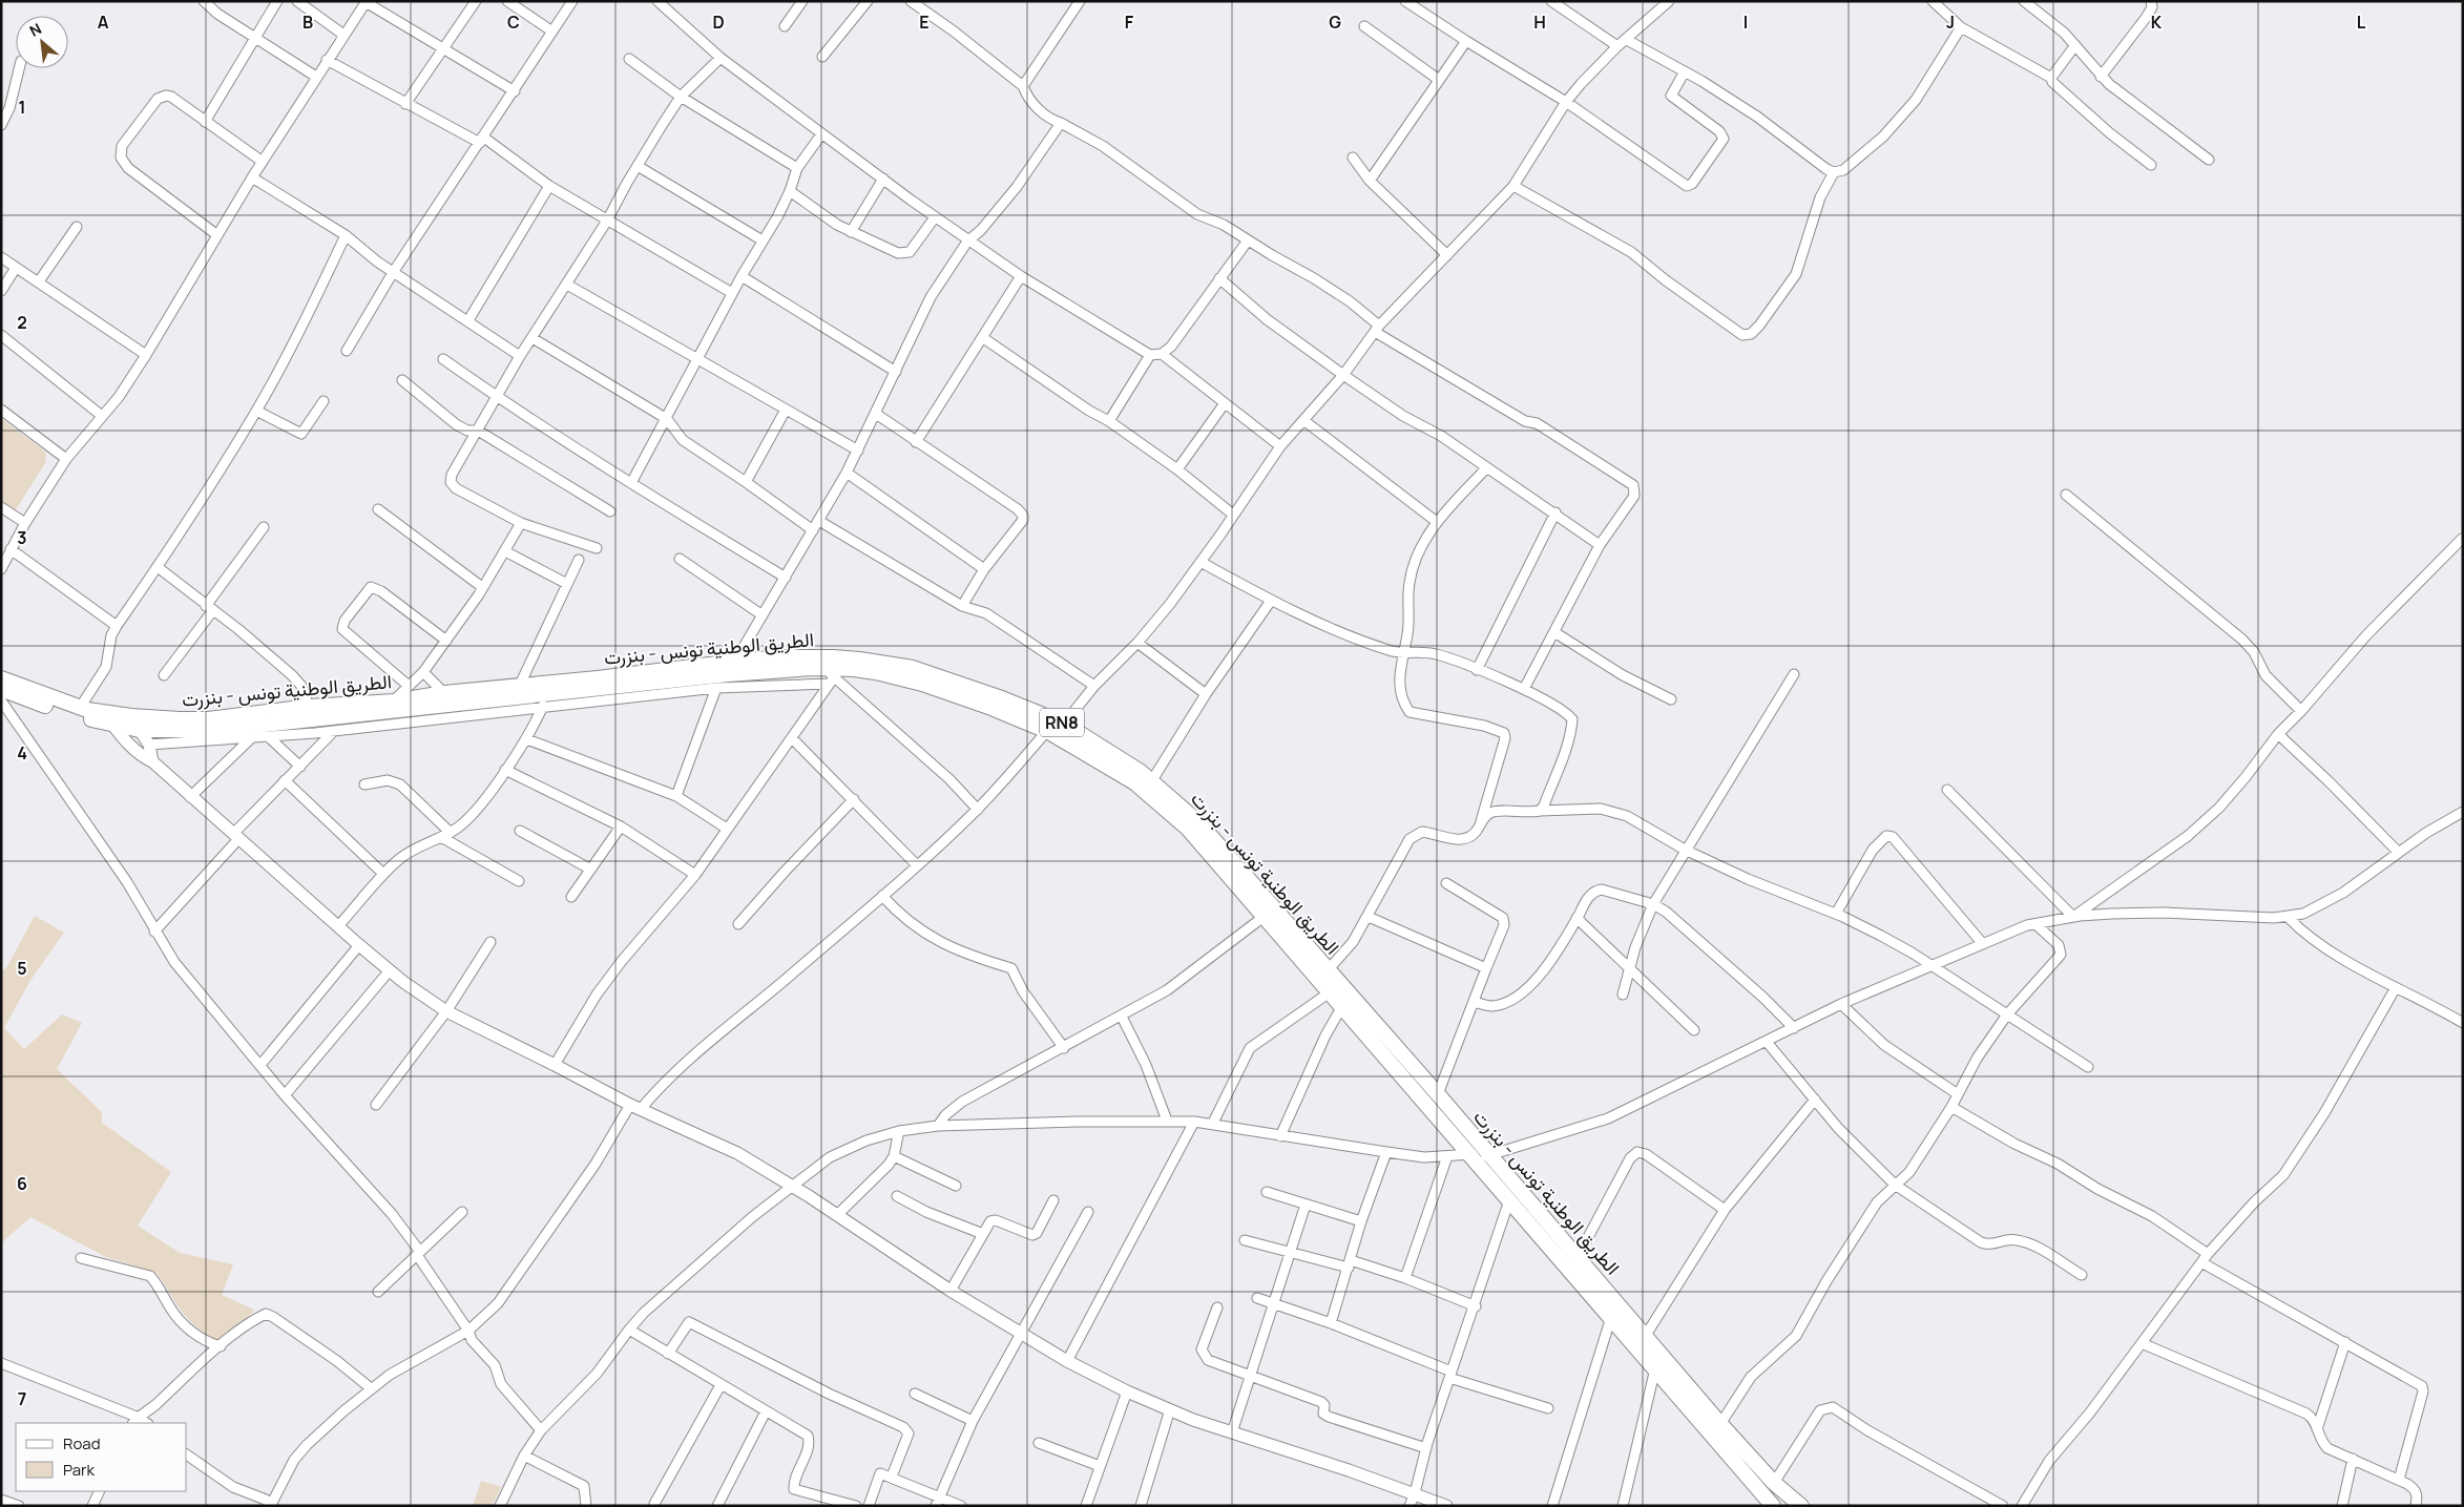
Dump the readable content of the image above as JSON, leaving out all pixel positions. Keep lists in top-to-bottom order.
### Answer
{
  "streets": {
    "main road": ["الطريق الوطنية تونس - بنزرت", "RN8"]
  },
  "legend": ["Road", "Park"],
  "north": "top left",
  "grid": {
    "columns": [
      "A",
      "B",
      "C",
      "D",
      "E",
      "F",
      "G",
      "H",
      "I",
      "J",
      "K",
      "L"
    ],
    "rows": [
      "1",
      "2",
      "3",
      "4",
      "5",
      "6",
      "7"
    ]
  }
}
